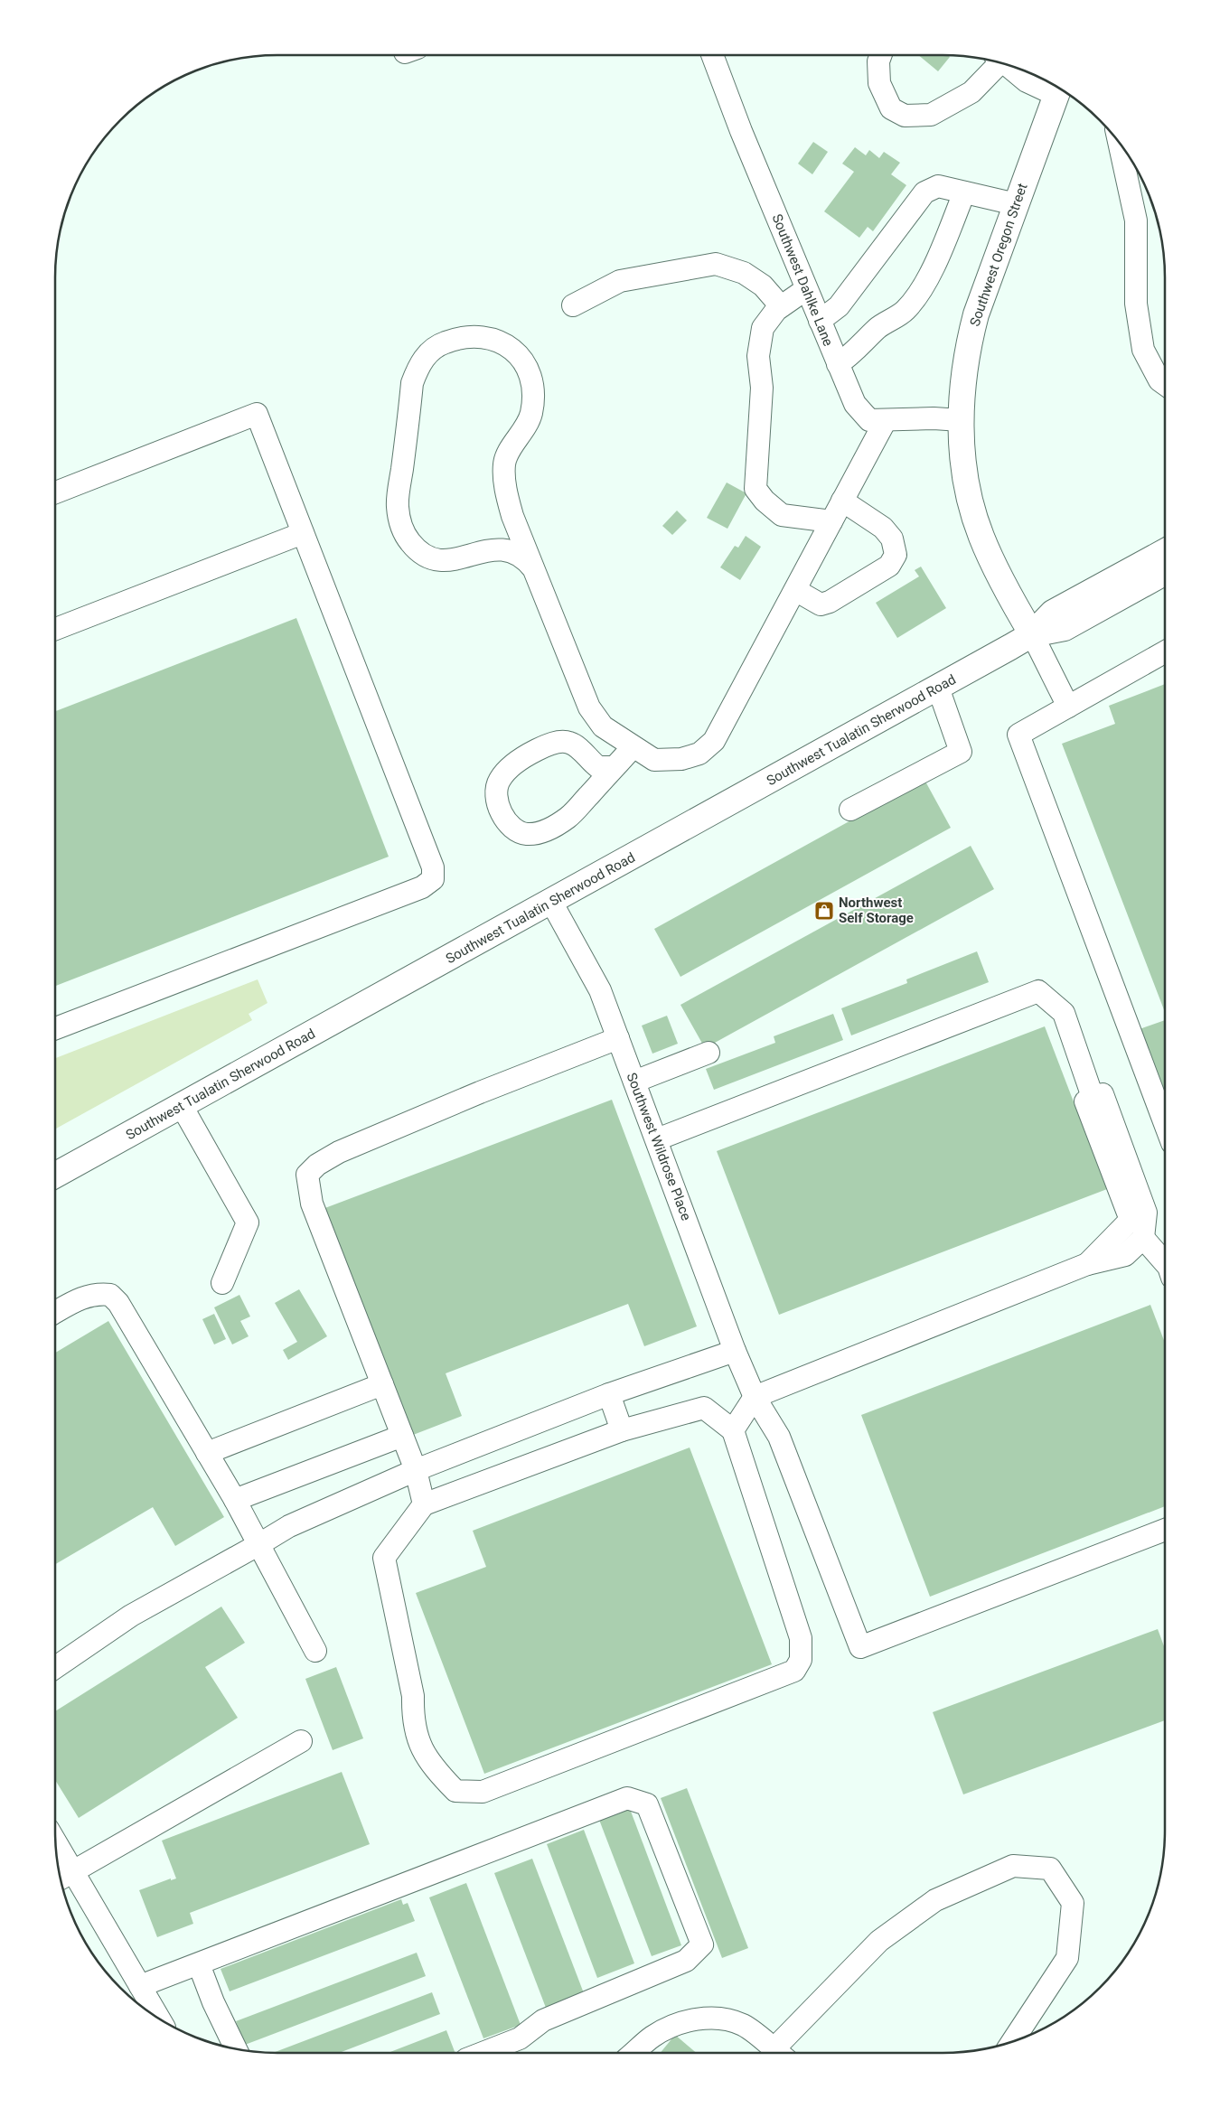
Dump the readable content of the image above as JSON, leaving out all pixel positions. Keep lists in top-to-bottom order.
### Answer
{
  "streets": {
    "main road": ["Southwest Oregon Street", "Southwest Tualatin Sherwood Road"],
    "street": ["Southwest Dahlke Lane", "Southwest Wildrose Place"]
  },
  "crossings": [
    ["Southwest Oregon Street", "Southwest Dahlke Lane"],
    ["Southwest Oregon Street", "Southwest Tualatin Sherwood Road"],
    ["Southwest Tualatin Sherwood Road", "Southwest Wildrose Place"]
  ],
  "places": {
    "shop": ["Northwest Self Storage"]
  }
}
